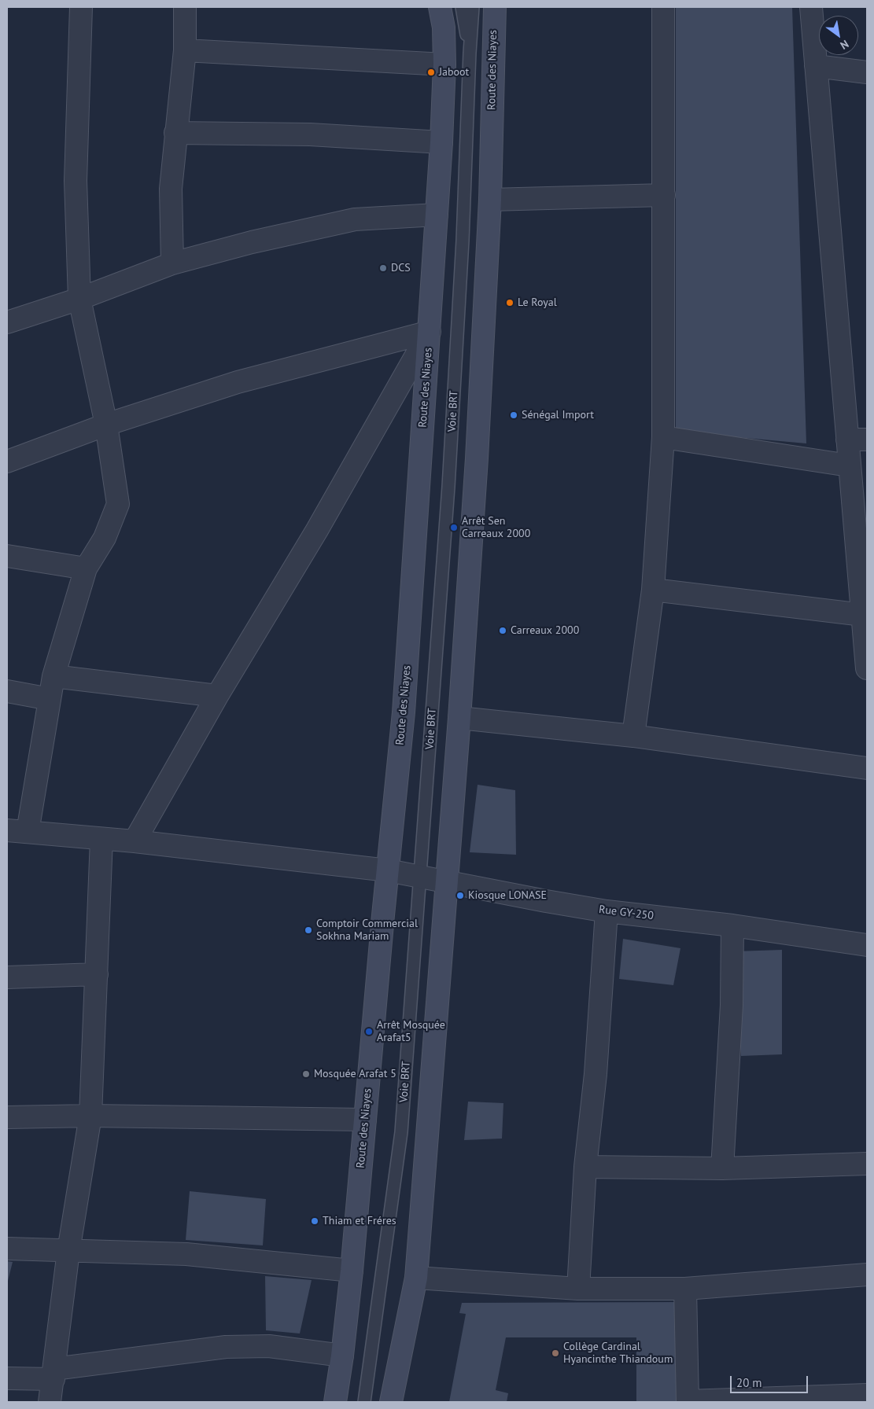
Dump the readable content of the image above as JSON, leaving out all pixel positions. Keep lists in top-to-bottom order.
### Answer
{
  "streets": {
    "main road": ["Route des Niayes"],
    "street": ["Rue GY-250"],
    "lane": ["Voie BRT"]
  },
  "crossings": [
    ["Route des Niayes", "Rue GY-250"],
    ["Voie BRT", "Rue GY-250"]
  ],
  "places": [
    "Jaboot",
    "DCS",
    "Le Royal",
    "Sénégal Import",
    "Arrêt Sen Carreaux 2000",
    "Carreaux 2000",
    "Kiosque LONASE",
    "Comptoir Commercial Sokhna Mariam",
    "Arrêt Mosquée Arafat5",
    "Mosquée Arafat 5",
    "Thiam et Fréres",
    "Collège Cardinal Hyancinthe Thiandoum"
  ],
  "scale_bar": "20 m",
  "north": "bottom right"
}
